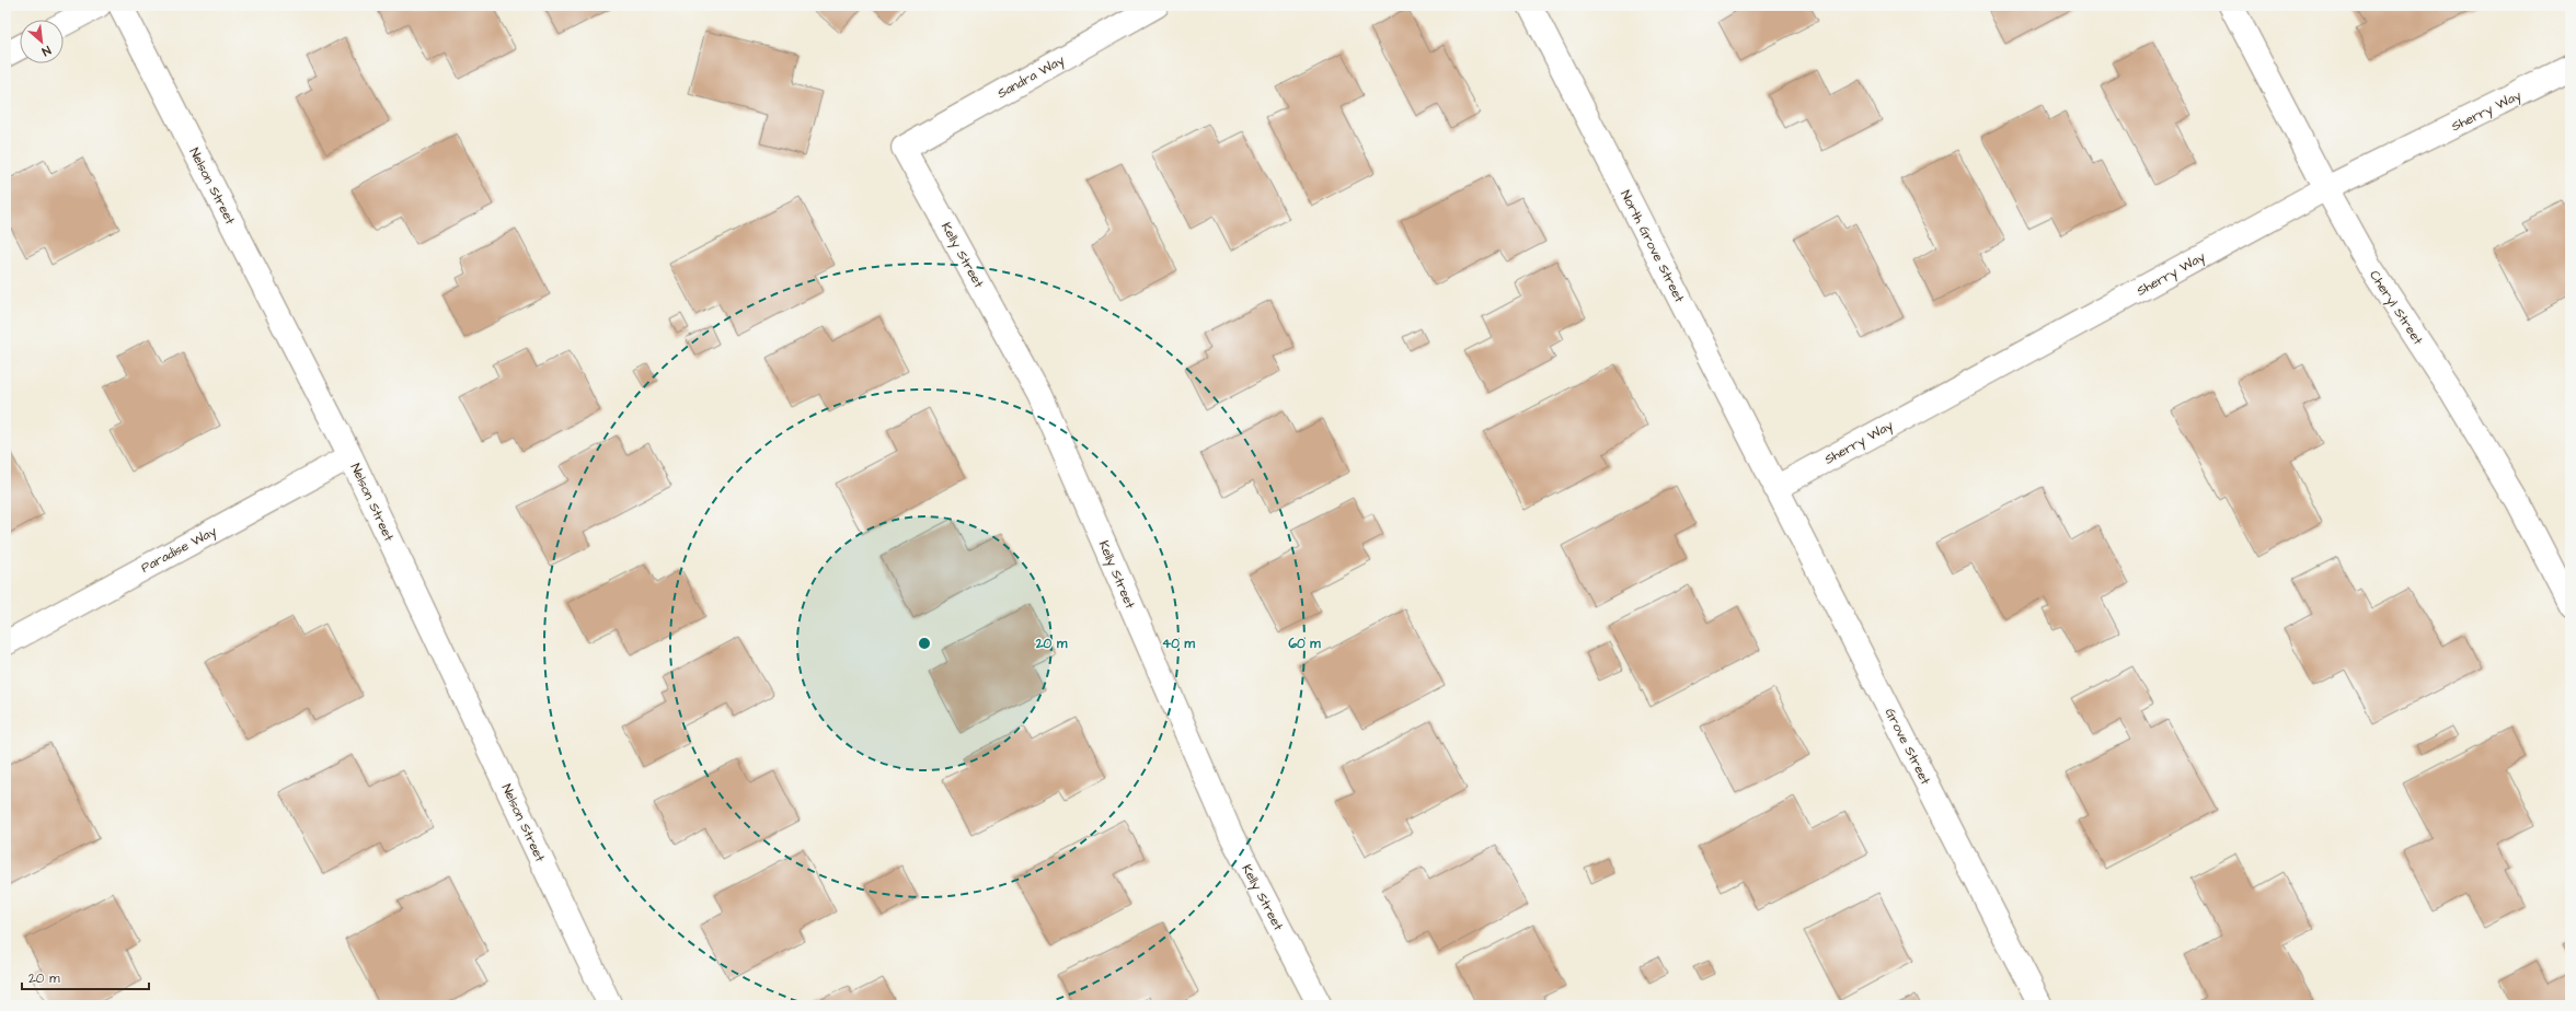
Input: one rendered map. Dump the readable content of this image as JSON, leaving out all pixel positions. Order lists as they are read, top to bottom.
{
  "streets": {
    "street": [
      "Sandra Way",
      "Sherry Way",
      "Nelson Street",
      "North Grove Street",
      "Kelly Street",
      "Cheryl Street",
      "Paradise Way",
      "Grove Street"
    ]
  },
  "crossings": [
    ["Sandra Way", "Kelly Street"],
    ["Sherry Way", "North Grove Street"],
    ["Sherry Way", "Cheryl Street"],
    ["Sherry Way", "Grove Street"],
    ["Nelson Street", "Paradise Way"],
    ["North Grove Street", "Grove Street"]
  ],
  "scale_bar": "20 m",
  "north": "bottom right",
  "rings": ["20 m", "40 m", "60 m"]
}
